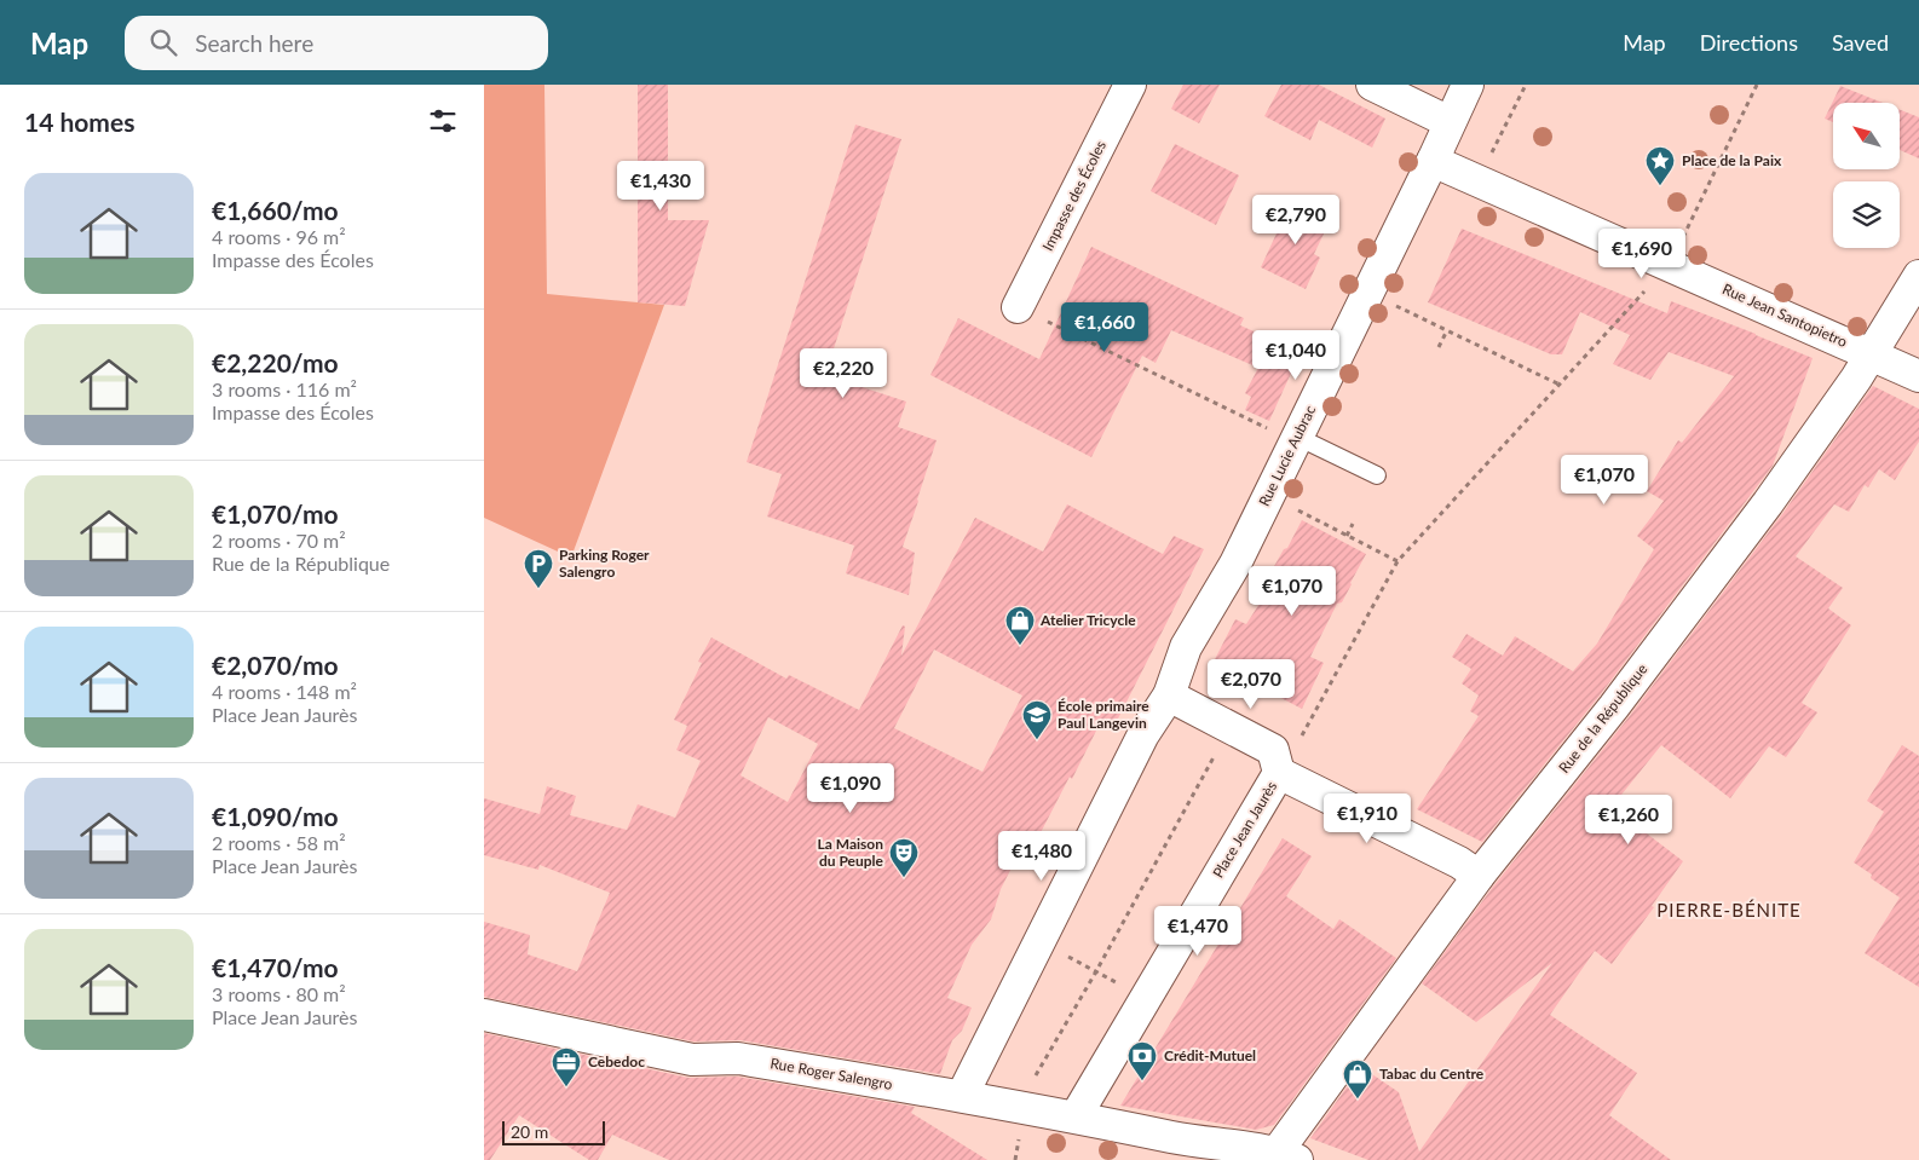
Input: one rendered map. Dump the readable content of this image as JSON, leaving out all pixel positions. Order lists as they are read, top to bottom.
{
  "streets": {
    "street": [
      "Impasse des Écoles",
      "Rue Jean Santopietro",
      "Rue Lucie Aubrac",
      "Rue de la République",
      "Place Jean Jaurès",
      "Rue Roger Salengro"
    ]
  },
  "crossings": [
    ["Rue Jean Santopietro", "Rue Lucie Aubrac"],
    ["Rue Jean Santopietro", "Rue de la République"],
    ["Rue Lucie Aubrac", "Place Jean Jaurès"],
    ["Rue de la République", "Rue Roger Salengro"],
    ["Place Jean Jaurès", "Rue Roger Salengro"]
  ],
  "districts": ["PIERRE-BÉNITE"],
  "places": {
    "place": ["Place de la Paix"],
    "parking": ["Parking Roger Salengro"],
    "shop": ["Atelier Tricycle", "Tabac du Centre"],
    "school or university": ["École primaire Paul Langevin"],
    "theatre": ["La Maison du Peuple"],
    "bank": ["Crédit-Mutuel"],
    "office": ["Cebedoc"]
  },
  "scale_bar": "20 m",
  "north": "top left",
  "page": {
    "header": "Map",
    "search": "Search here",
    "nav": ["Map", "Directions", "Saved"],
    "heading": "14 homes",
    "list": [
      {
        "name": "€1,660/mo",
        "note": "4 rooms · 96 m² · Impasse des Écoles"
      },
      {
        "name": "€2,220/mo",
        "note": "3 rooms · 116 m² · Impasse des Écoles"
      },
      {
        "name": "€1,070/mo",
        "note": "2 rooms · 70 m² · Rue de la République"
      },
      {
        "name": "€2,070/mo",
        "note": "4 rooms · 148 m² · Place Jean Jaurès"
      },
      {
        "name": "€1,090/mo",
        "note": "2 rooms · 58 m² · Place Jean Jaurès"
      },
      {
        "name": "€1,470/mo",
        "note": "3 rooms · 80 m² · Place Jean Jaurès"
      }
    ],
    "price": [
      "€1,430",
      "€2,790",
      "€1,690",
      "€1,660",
      "€1,040",
      "€2,220",
      "€1,070",
      "€1,070",
      "€2,070",
      "€1,090",
      "€1,910",
      "€1,260",
      "€1,480",
      "€1,470"
    ],
    "scale": "20 m"
  }
}
